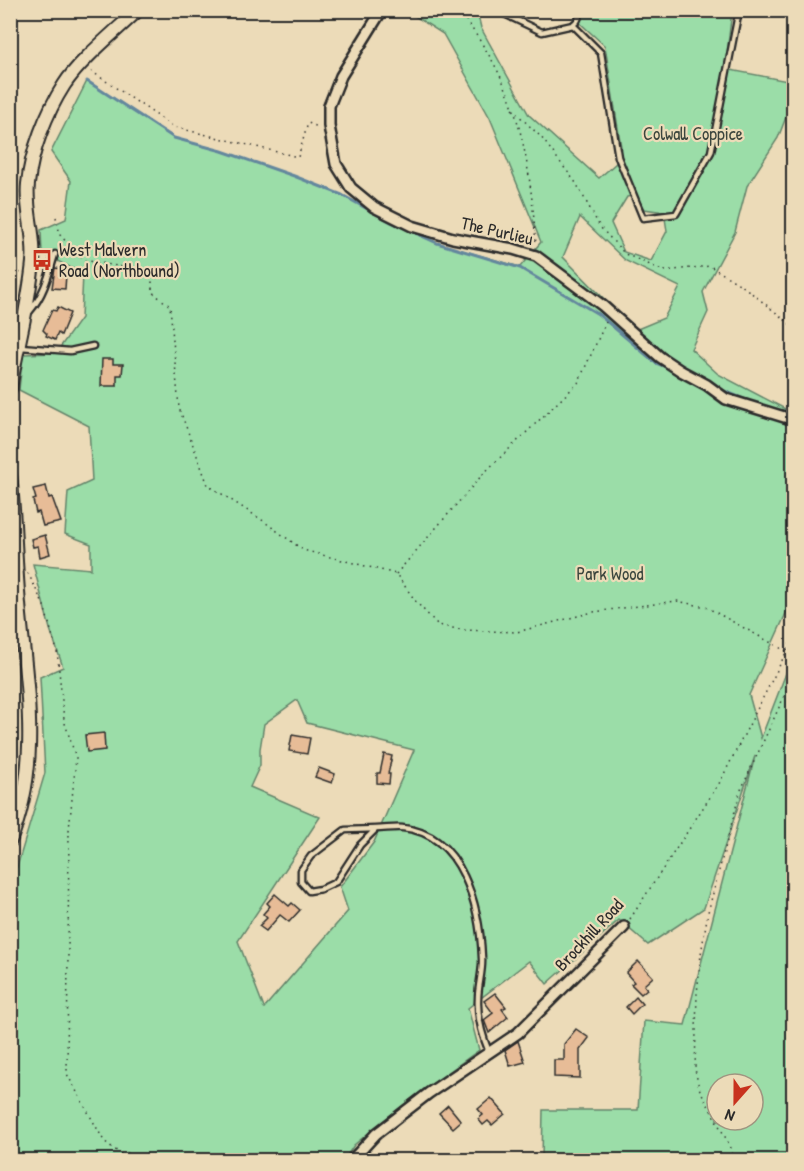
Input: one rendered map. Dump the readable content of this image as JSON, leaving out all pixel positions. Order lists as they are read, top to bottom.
{
  "streets": {
    "street": ["The Purlieu", "Brockhill Road"]
  },
  "parks": ["Colwall Coppice", "Park Wood"],
  "places": {
    "bus stop": ["West Malvern Road (Northbound)"]
  },
  "north": "bottom"
}
